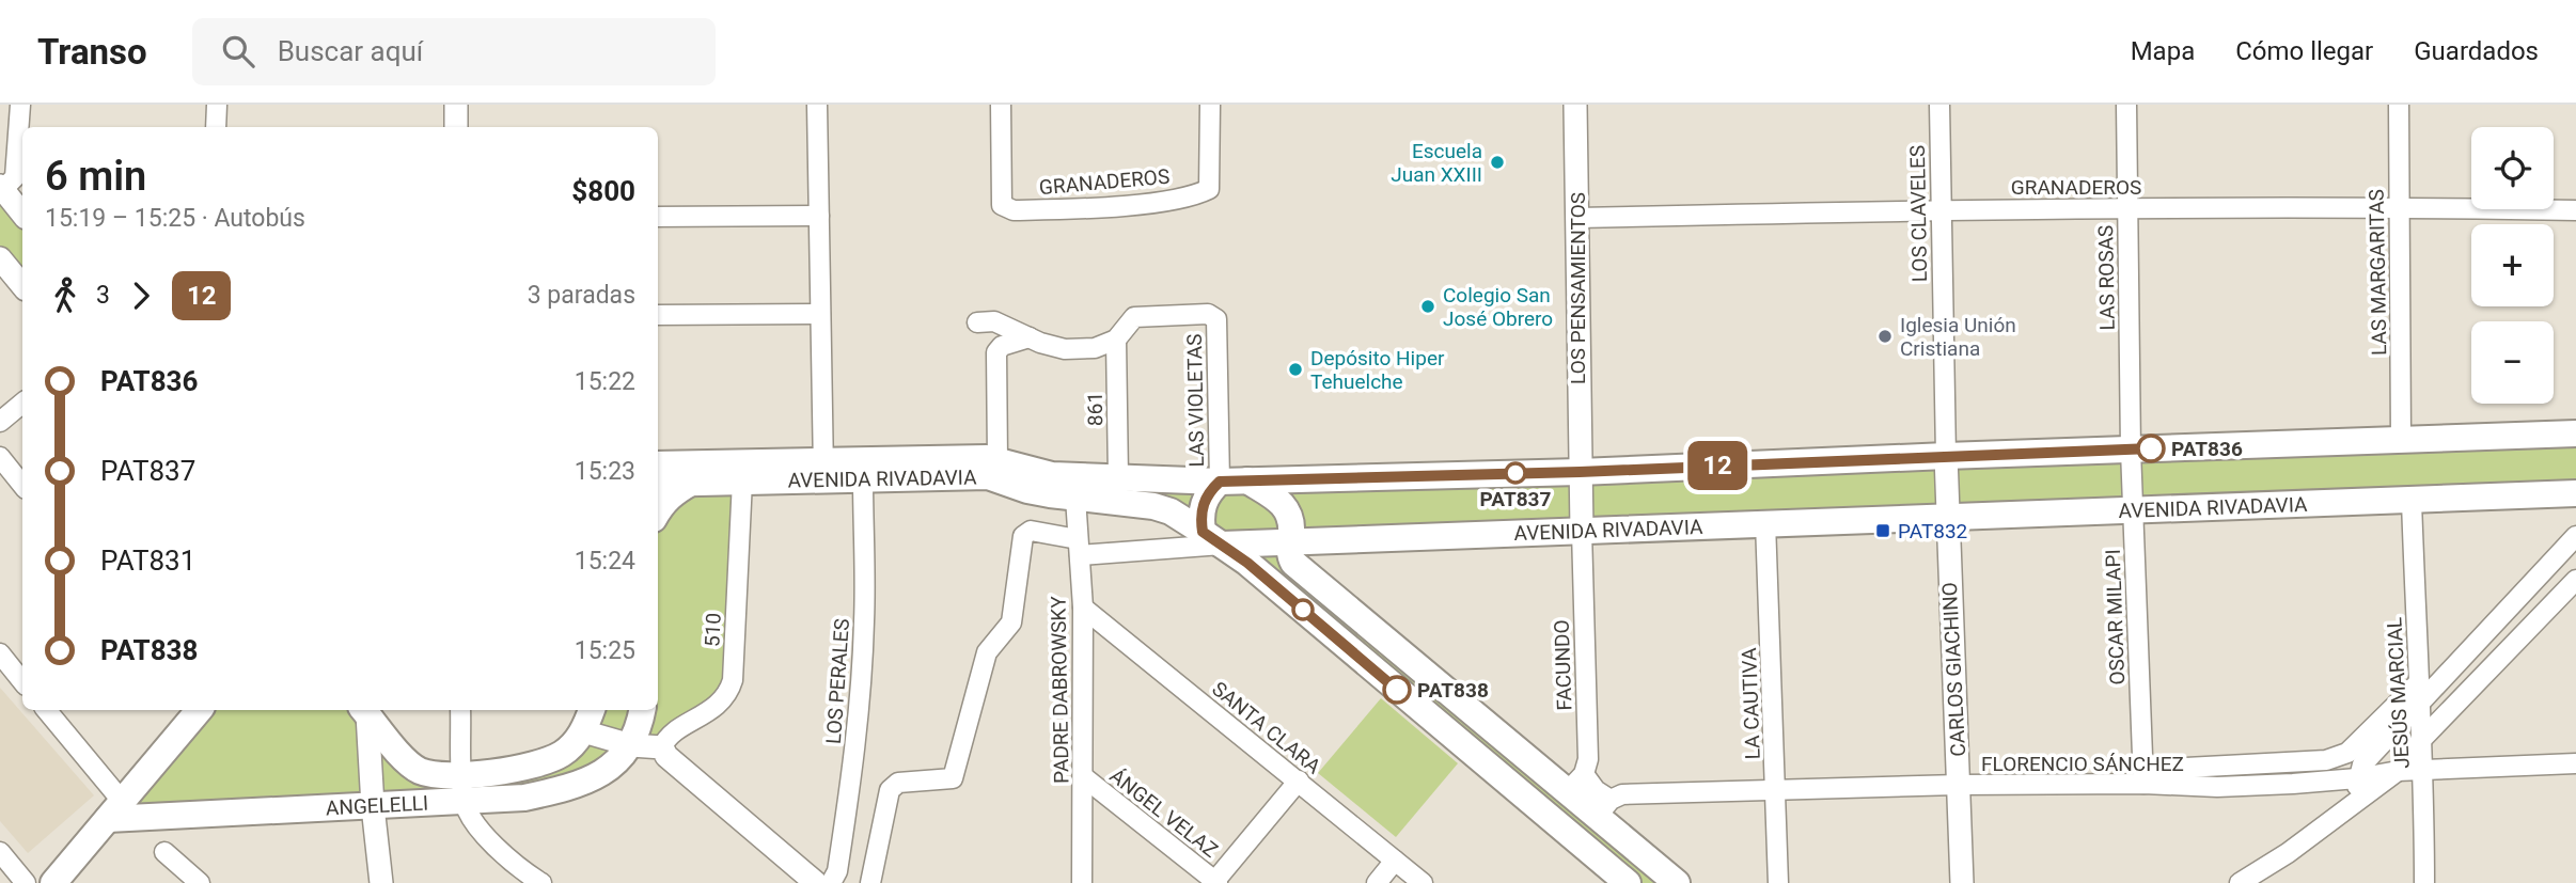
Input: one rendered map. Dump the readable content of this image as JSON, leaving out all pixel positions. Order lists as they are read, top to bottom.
{
  "streets": {
    "main road": ["AVENIDA RIVADAVIA", "ANGELELLI"],
    "street": [
      "GRANADEROS",
      "LOS CLAVELES",
      "LAS MARGARITAS",
      "LAS ROSAS",
      "LOS PENSAMIENTOS",
      "LAS VIOLETAS",
      "861",
      "OSCAR MILAPI",
      "510",
      "FACUNDO",
      "CARLOS GIACHINO",
      "LOS PERALES",
      "PADRE DABROWSKY",
      "JESÚS MARCIAL",
      "LA CAUTIVA",
      "SANTA CLARA",
      "FLORENCIO SÁNCHEZ",
      "ÁNGEL VELAZ"
    ]
  },
  "crossings": [
    ["GRANADEROS", "LOS CLAVELES"],
    ["GRANADEROS", "LAS MARGARITAS"],
    ["GRANADEROS", "LAS ROSAS"],
    ["GRANADEROS", "LOS PENSAMIENTOS"],
    ["LOS CLAVELES", "AVENIDA RIVADAVIA"],
    ["LOS CLAVELES", "CARLOS GIACHINO"],
    ["LAS MARGARITAS", "AVENIDA RIVADAVIA"],
    ["LAS ROSAS", "AVENIDA RIVADAVIA"],
    ["LAS ROSAS", "OSCAR MILAPI"],
    ["LOS PENSAMIENTOS", "AVENIDA RIVADAVIA"],
    ["LOS PENSAMIENTOS", "FACUNDO"],
    ["LAS VIOLETAS", "861"],
    ["LAS VIOLETAS", "AVENIDA RIVADAVIA"],
    ["861", "AVENIDA RIVADAVIA"],
    ["AVENIDA RIVADAVIA", "OSCAR MILAPI"],
    ["AVENIDA RIVADAVIA", "510"],
    ["AVENIDA RIVADAVIA", "FACUNDO"],
    ["AVENIDA RIVADAVIA", "CARLOS GIACHINO"],
    ["AVENIDA RIVADAVIA", "LOS PERALES"],
    ["AVENIDA RIVADAVIA", "PADRE DABROWSKY"],
    ["AVENIDA RIVADAVIA", "JESÚS MARCIAL"],
    ["AVENIDA RIVADAVIA", "LA CAUTIVA"],
    ["OSCAR MILAPI", "FLORENCIO SÁNCHEZ"],
    ["CARLOS GIACHINO", "FLORENCIO SÁNCHEZ"],
    ["PADRE DABROWSKY", "SANTA CLARA"],
    ["PADRE DABROWSKY", "ÁNGEL VELAZ"],
    ["JESÚS MARCIAL", "FLORENCIO SÁNCHEZ"],
    ["LA CAUTIVA", "FLORENCIO SÁNCHEZ"]
  ],
  "places": {
    "other": [
      "Escuela Juan XXIII",
      "Colegio San José Obrero",
      "Iglesia Unión Cristiana",
      "Depósito Hiper Tehuelche",
      "PAT836",
      "PAT837",
      "PAT838"
    ],
    "transit": ["PAT832"]
  },
  "lines": ["bus line 12"],
  "page": {
    "header": "Transo",
    "search": "Buscar aquí",
    "nav": ["Mapa", "Cómo llegar", "Guardados"],
    "on_map": "12",
    "map_buttons": ["+", "−"],
    "heading": ["6 min", "15:19 – 15:25 · Autobús", "$800"],
    "legs": ["3", "12", "3 paradas"],
    "list": [
      {
        "name": "PAT836",
        "value": "15:22"
      },
      {
        "name": "PAT837",
        "value": "15:23"
      },
      {
        "name": "PAT831",
        "value": "15:24"
      },
      {
        "name": "PAT838",
        "value": "15:25"
      }
    ]
  }
}
